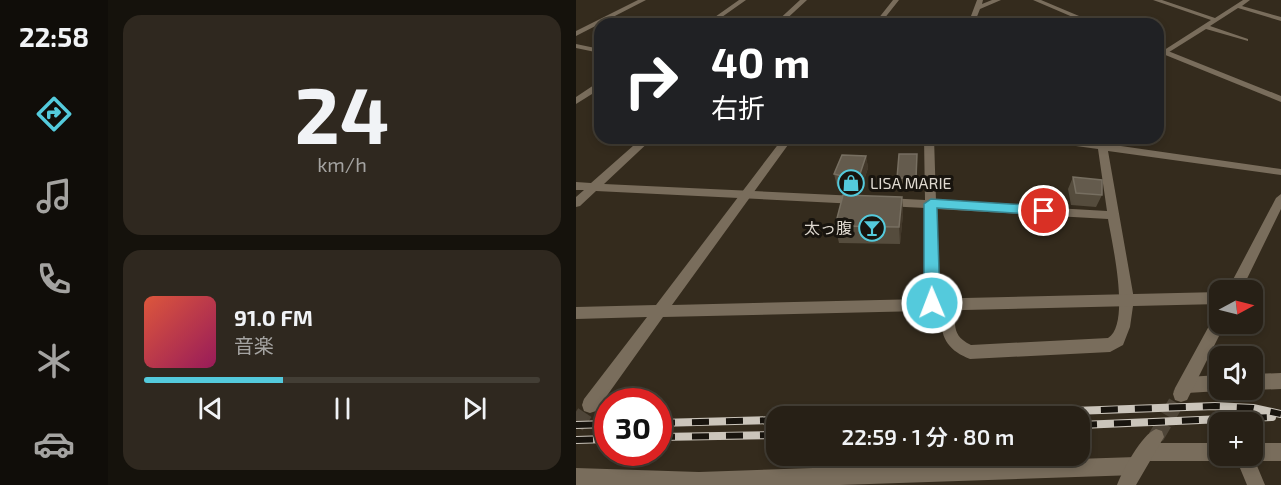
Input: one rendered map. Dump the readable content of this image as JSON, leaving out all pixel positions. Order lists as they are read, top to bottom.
{
  "places": {
    "shop": ["LISA MARIE"],
    "bar": ["太っ腹"]
  },
  "north": "right",
  "page": {
    "tabs": "22:58",
    "tile": ["24", "km/h"],
    "turn": ["40 m", "右折"],
    "map_buttons": "+",
    "song": ["91.0 FM", "音楽"],
    "limit": "30",
    "trip": "22:59 · 1 分 · 80 m"
  }
}
